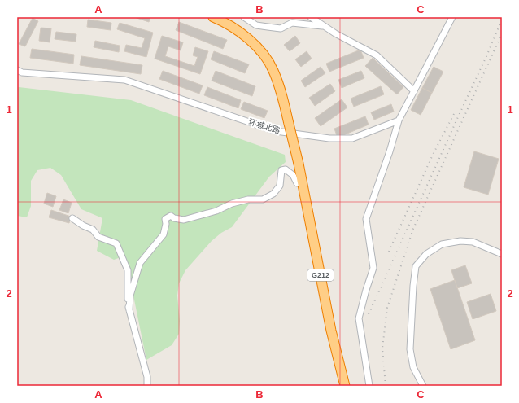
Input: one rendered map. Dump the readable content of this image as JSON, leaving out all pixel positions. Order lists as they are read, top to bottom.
{
  "streets": {
    "highway": ["G212"],
    "street": ["环城北路"]
  },
  "grid": {
    "columns": ["A", "B", "C"],
    "rows": ["1", "2"]
  }
}
